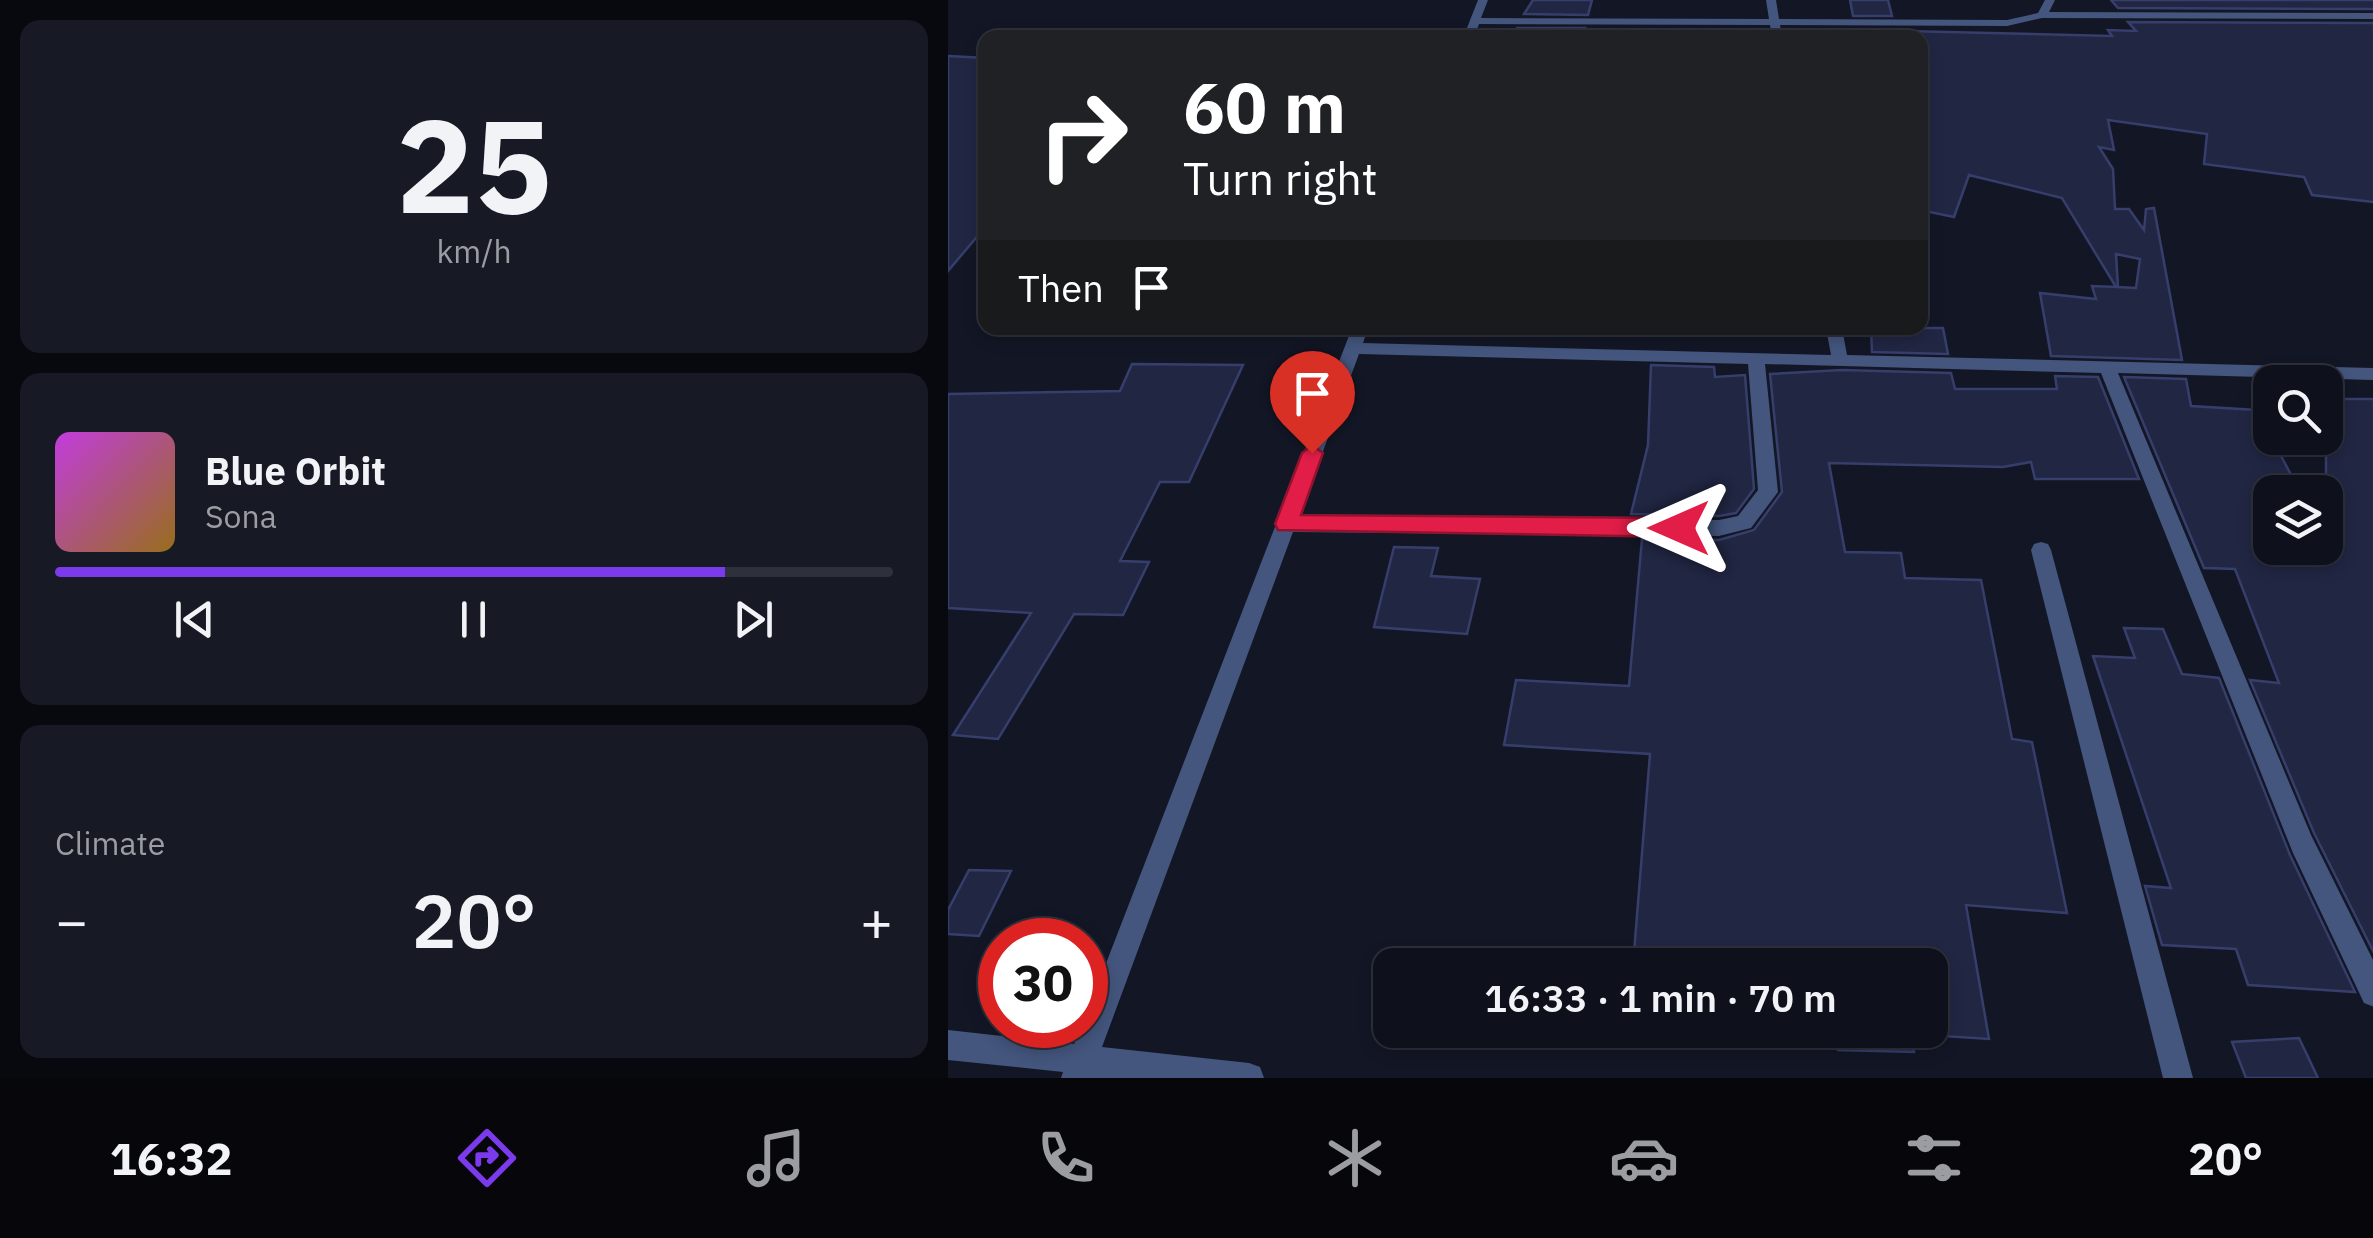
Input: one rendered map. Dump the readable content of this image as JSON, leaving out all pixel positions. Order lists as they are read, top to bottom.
{
  "page": {
    "tile": [
      ["25", "km/h"],
      "Climate"
    ],
    "turn": ["60 m", "Turn right"],
    "then": "Then",
    "song": ["Blue Orbit", "Sona"],
    "heat": ["−", "20°", "+"],
    "limit": "30",
    "trip": "16:33 · 1 min · 70 m",
    "tabs": ["16:32", "20°"]
  }
}
